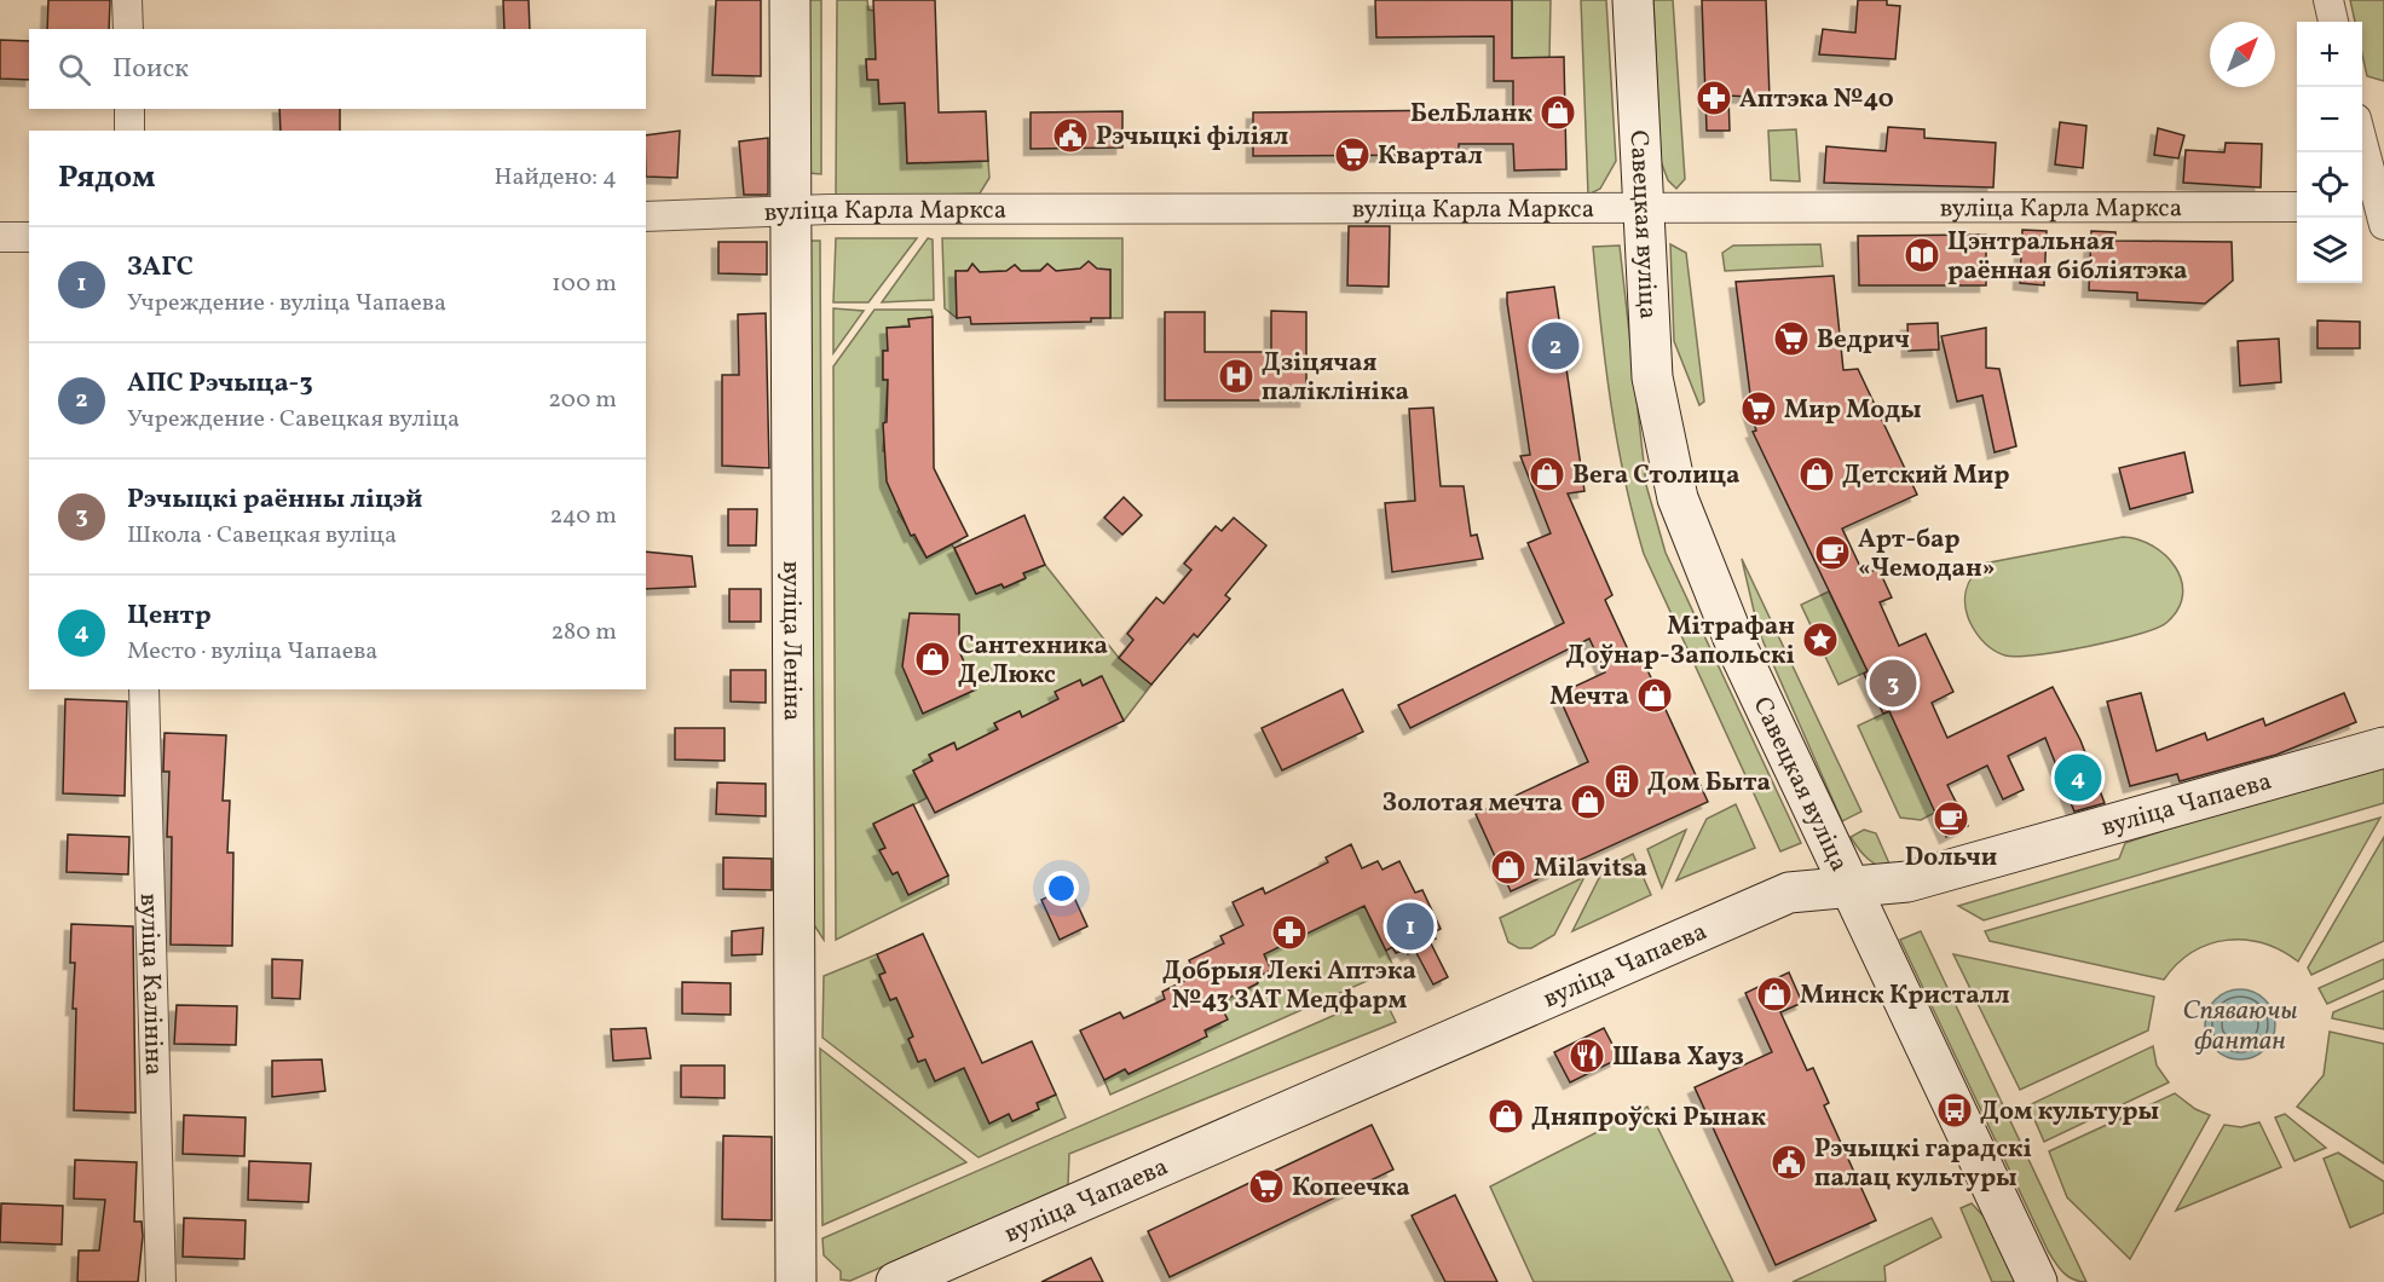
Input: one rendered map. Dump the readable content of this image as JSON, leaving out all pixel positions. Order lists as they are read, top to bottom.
{
  "streets": {
    "street": [
      "вуліца Карла Маркса",
      "Савецкая вуліца",
      "вуліца Леніна",
      "вуліца Чапаева",
      "вуліца Калініна"
    ]
  },
  "crossings": [
    ["вуліца Карла Маркса", "Савецкая вуліца"],
    ["вуліца Карла Маркса", "вуліца Леніна"],
    ["Савецкая вуліца", "вуліца Чапаева"]
  ],
  "water": ["Спяваючы фантан"],
  "places": {
    "pharmacy": ["Аптэка №40", "Добрыя Лекі Аптэка №43 ЗАТ Медфарм"],
    "shop": [
      "БелБланк",
      "Вега Столица",
      "Детский Мир",
      "Сантехника ДеЛюкс",
      "Мечта",
      "Золотая мечта",
      "Milavitsa",
      "Минск Кристалл",
      "Дняпроўскі Рынак"
    ],
    "public building": ["Рэчыцкі філіял", "Рэчыцкі гарадскі палац культуры"],
    "supermarket": [
      "Квартал",
      "Ведрич",
      "Мир Моды",
      "Копеечка"
    ],
    "library": ["Цэнтральная раённая бібліятэка"],
    "hospital": ["Дзіцячая паліклініка"],
    "cafe": ["Арт-бар «Чемодан»", "Doльчи"],
    "place": ["Мітрафан Доўнар-Запольскі"],
    "building": ["Дом Быта"],
    "restaurant": ["Шава Хауз"],
    "bus stop": ["Дом культуры"]
  },
  "north": "top right",
  "page": {
    "map_buttons": ["+", "−"],
    "search": "Поиск",
    "heading": ["Рядом", "Найдено: 4"],
    "list": [
      {
        "mark": "1",
        "name": "ЗАГС",
        "note": "Учреждение · вуліца Чапаева",
        "value": "100 m"
      },
      {
        "mark": "2",
        "name": "АПС Рэчыца-3",
        "note": "Учреждение · Савецкая вуліца",
        "value": "200 m"
      },
      {
        "mark": "3",
        "name": "Рэчыцкі раённы ліцэй",
        "note": "Школа · Савецкая вуліца",
        "value": "240 m"
      },
      {
        "mark": "4",
        "name": "Центр",
        "note": "Место · вуліца Чапаева",
        "value": "280 m"
      }
    ],
    "pins": [
      "2",
      "3",
      "4",
      "1"
    ]
  }
}
